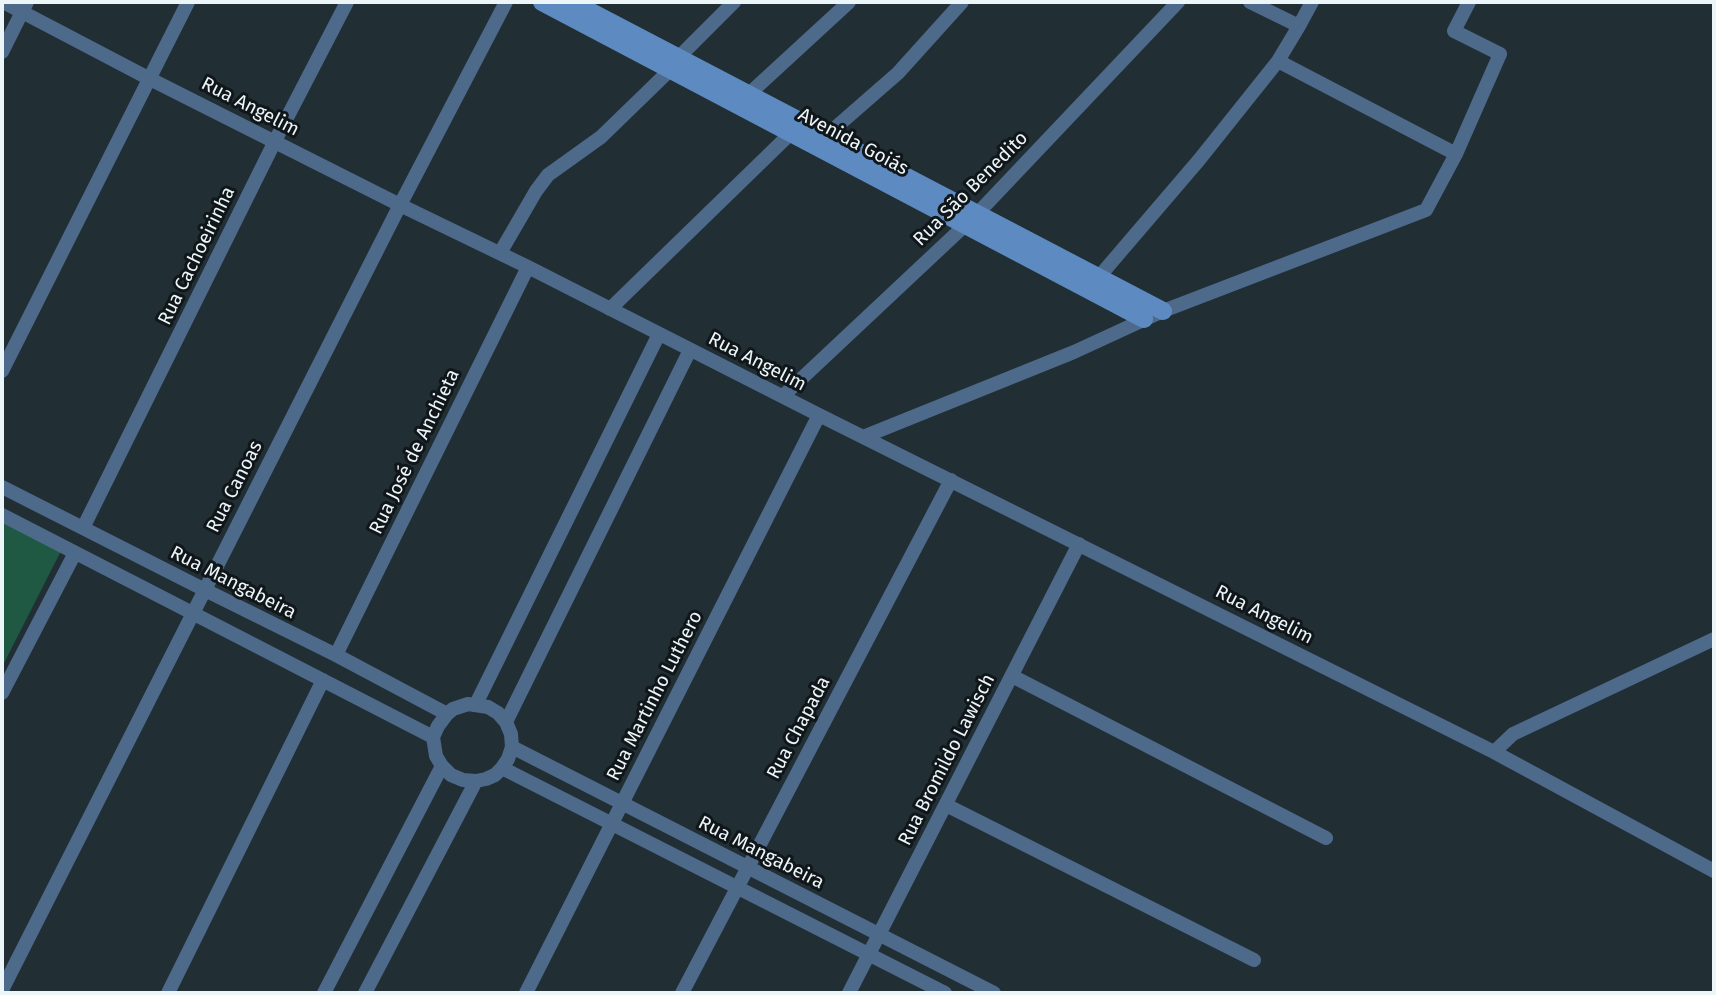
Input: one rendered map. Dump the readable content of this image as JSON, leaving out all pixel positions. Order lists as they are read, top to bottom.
{
  "streets": {
    "street": [
      "Rua Angelim",
      "Avenida Goiás",
      "Rua São Benedito",
      "Rua Cachoeirinha",
      "Rua José de Anchieta",
      "Rua Canoas",
      "Rua Mangabeira",
      "Rua Martinho Luthero",
      "Rua Chapada",
      "Rua Bromildo Lawisch"
    ]
  },
  "crossings": [
    ["Rua Angelim", "Rua São Benedito"],
    ["Rua Angelim", "Rua Cachoeirinha"],
    ["Rua Angelim", "Rua José de Anchieta"],
    ["Rua Angelim", "Rua Canoas"],
    ["Rua Angelim", "Rua Martinho Luthero"],
    ["Rua Angelim", "Rua Chapada"],
    ["Rua Angelim", "Rua Bromildo Lawisch"],
    ["Avenida Goiás", "Rua São Benedito"],
    ["Rua Cachoeirinha", "Rua Mangabeira"],
    ["Rua José de Anchieta", "Rua Mangabeira"],
    ["Rua Canoas", "Rua Mangabeira"],
    ["Rua Mangabeira", "Rua Martinho Luthero"],
    ["Rua Mangabeira", "Rua Chapada"],
    ["Rua Mangabeira", "Rua Bromildo Lawisch"]
  ]
}
